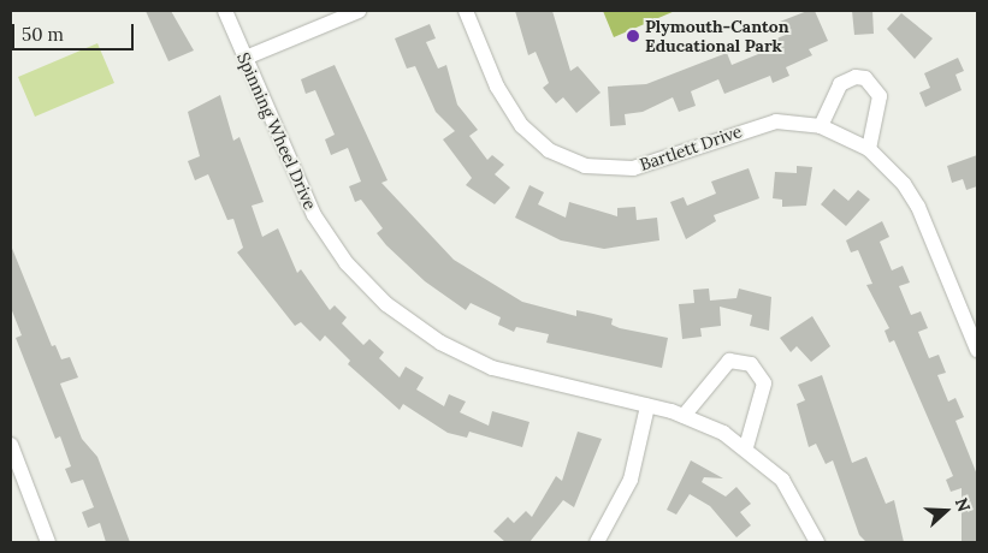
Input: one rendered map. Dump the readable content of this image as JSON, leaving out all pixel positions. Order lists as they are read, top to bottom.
{
  "streets": {
    "street": ["Spinning Wheel Drive", "Bartlett Drive"]
  },
  "places": ["Plymouth-Canton Educational Park"],
  "scale_bar": "50 m",
  "north": "right"
}
